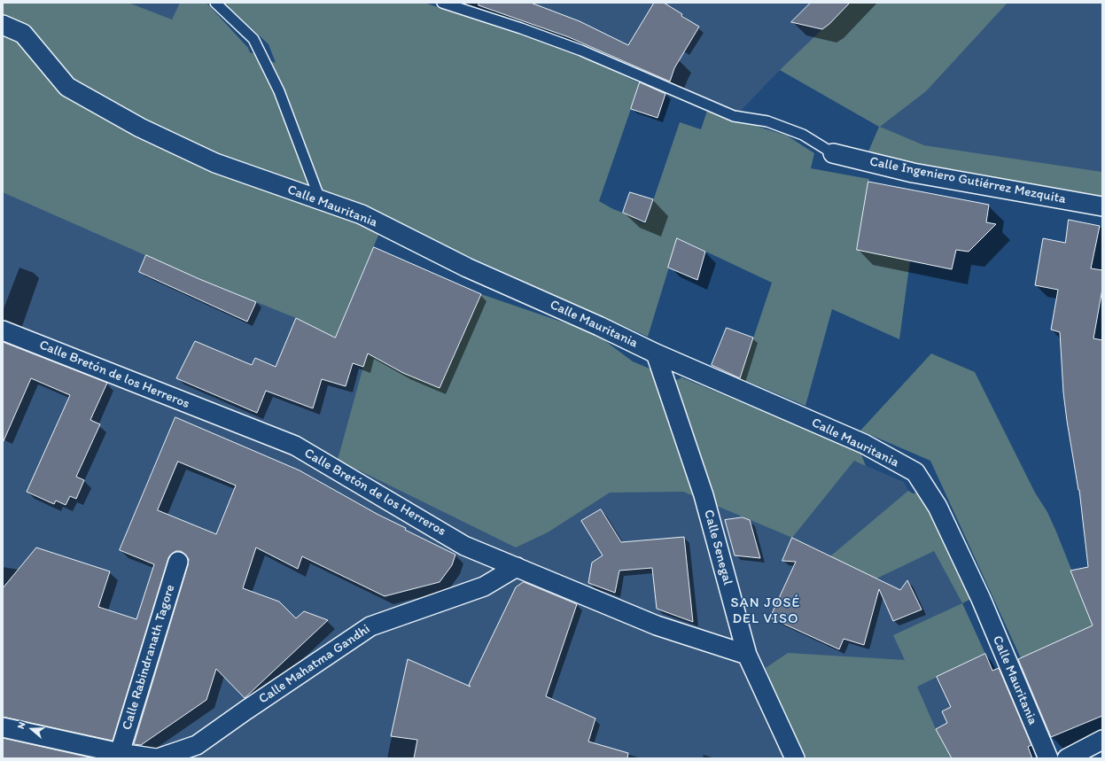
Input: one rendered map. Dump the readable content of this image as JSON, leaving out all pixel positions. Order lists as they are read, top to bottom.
{
  "streets": {
    "street": [
      "Calle Ingeniero Gutiérrez Mezquita",
      "Calle Mauritania",
      "Calle Bretón de los Herreros",
      "Calle Senegal",
      "Calle Rabindranath Tagore",
      "Calle Mahatma Gandhi"
    ]
  },
  "crossings": [
    ["Calle Mauritania", "Calle Senegal"],
    ["Calle Bretón de los Herreros", "Calle Senegal"],
    ["Calle Bretón de los Herreros", "Calle Mahatma Gandhi"]
  ],
  "districts": ["SAN JOSÉ DEL VISO"],
  "north": "left"
}
